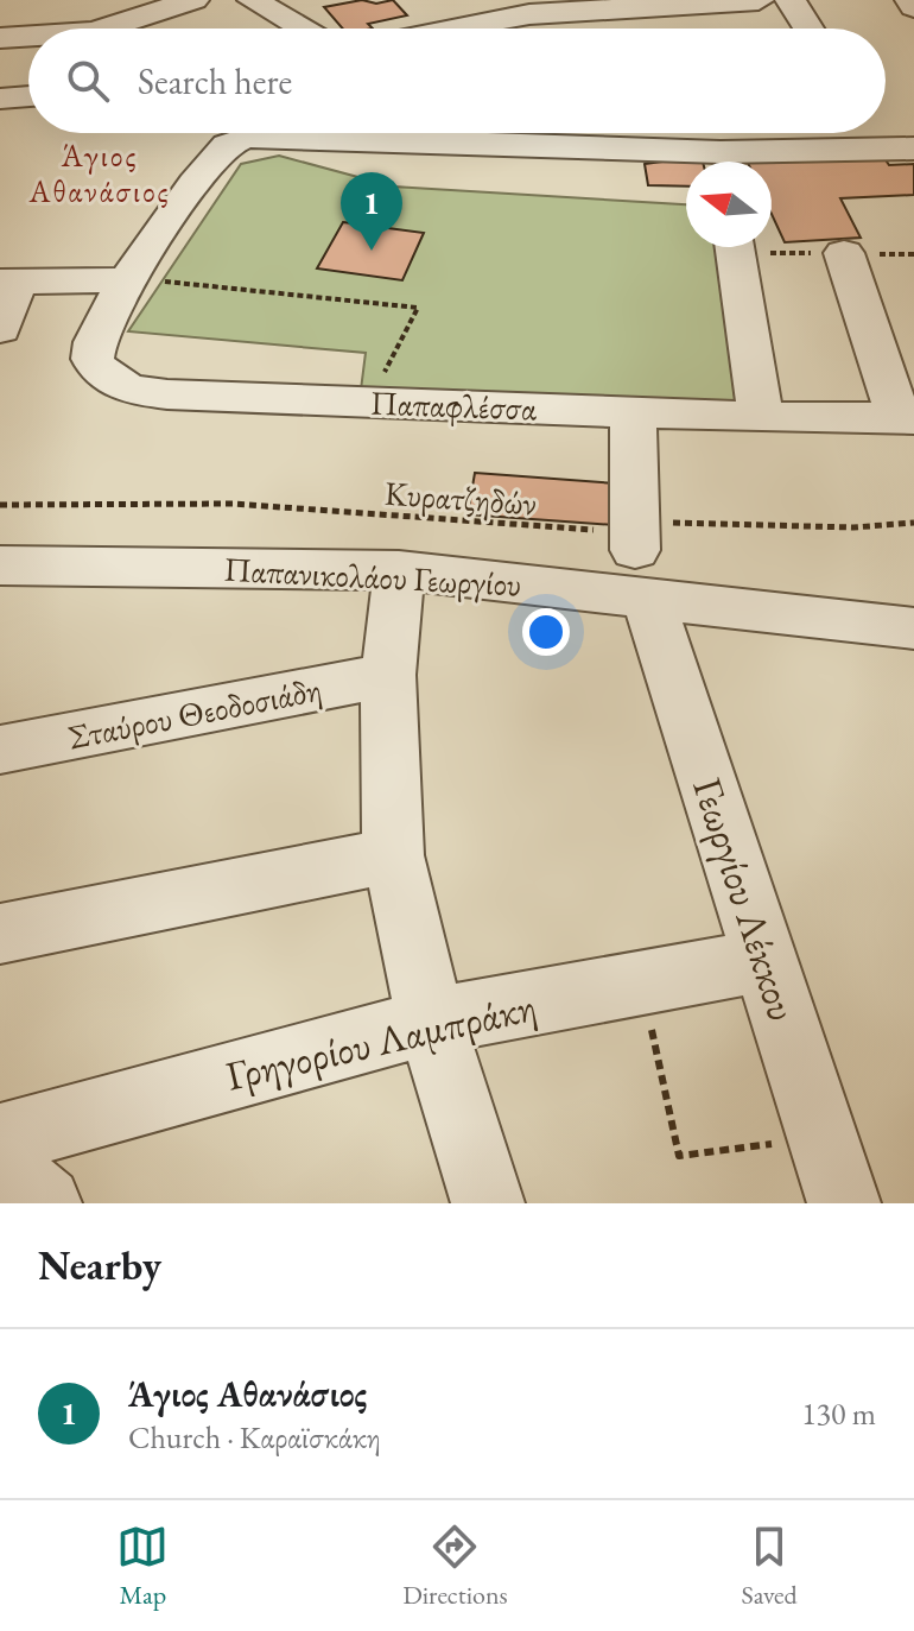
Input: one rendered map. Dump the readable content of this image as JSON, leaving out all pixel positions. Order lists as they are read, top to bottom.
{
  "streets": {
    "street": [
      "Παπαφλέσσα",
      "Παπανικολάου Γεωργίου",
      "Σταύρου Θεοδοσιάδη",
      "Γεωργίου Λέκκου",
      "Γρηγορίου Λαμπράκη"
    ],
    "path": ["Κυρατζηδών"]
  },
  "crossings": [
    ["Παπαφλέσσα", "Γεωργίου Λέκκου"],
    ["Κυρατζηδών", "Παπανικολάου Γεωργίου"],
    ["Κυρατζηδών", "Γεωργίου Λέκκου"],
    ["Παπανικολάου Γεωργίου", "Γεωργίου Λέκκου"],
    ["Γεωργίου Λέκκου", "Γρηγορίου Λαμπράκη"]
  ],
  "districts": ["Άγιος Αθανάσιος"],
  "north": "left",
  "page": {
    "search": "Search here",
    "pins": "1",
    "heading": "Nearby",
    "list": [
      {
        "mark": "1",
        "name": "Άγιος Αθανάσιος",
        "note": "Church · Καραϊσκάκη",
        "value": "130 m"
      }
    ],
    "nav": ["Map", "Directions", "Saved"]
  }
}
